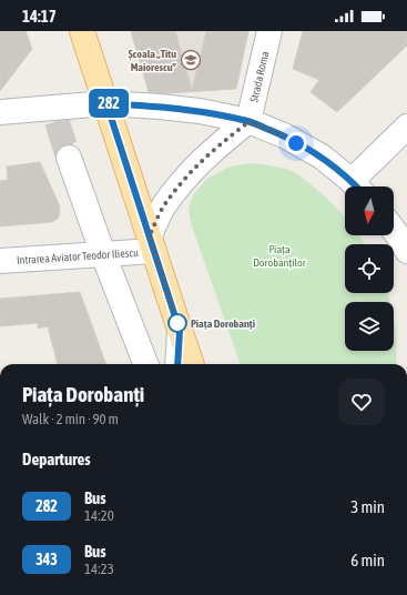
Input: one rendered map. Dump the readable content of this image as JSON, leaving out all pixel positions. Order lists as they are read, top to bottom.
{
  "streets": {
    "street": ["Strada Roma", "Intrarea Aviator Teodor Iliescu"]
  },
  "parks": ["Piața Dorobanților"],
  "places": {
    "school or university": ["Școala „Titu Maiorescu”"],
    "other": ["Piața Dorobanți"]
  },
  "lines": ["bus line 282"],
  "north": "bottom",
  "page": {
    "status": "14:17",
    "on_map": "282",
    "heading": [
      ["Piața Dorobanți", "Walk · 2 min · 90 m"],
      "Departures"
    ],
    "list": [
      {
        "mark": "282",
        "name": "Bus",
        "note": "14:20",
        "value": "3 min"
      },
      {
        "mark": "343",
        "name": "Bus",
        "note": "14:23",
        "value": "6 min"
      }
    ]
  }
}
